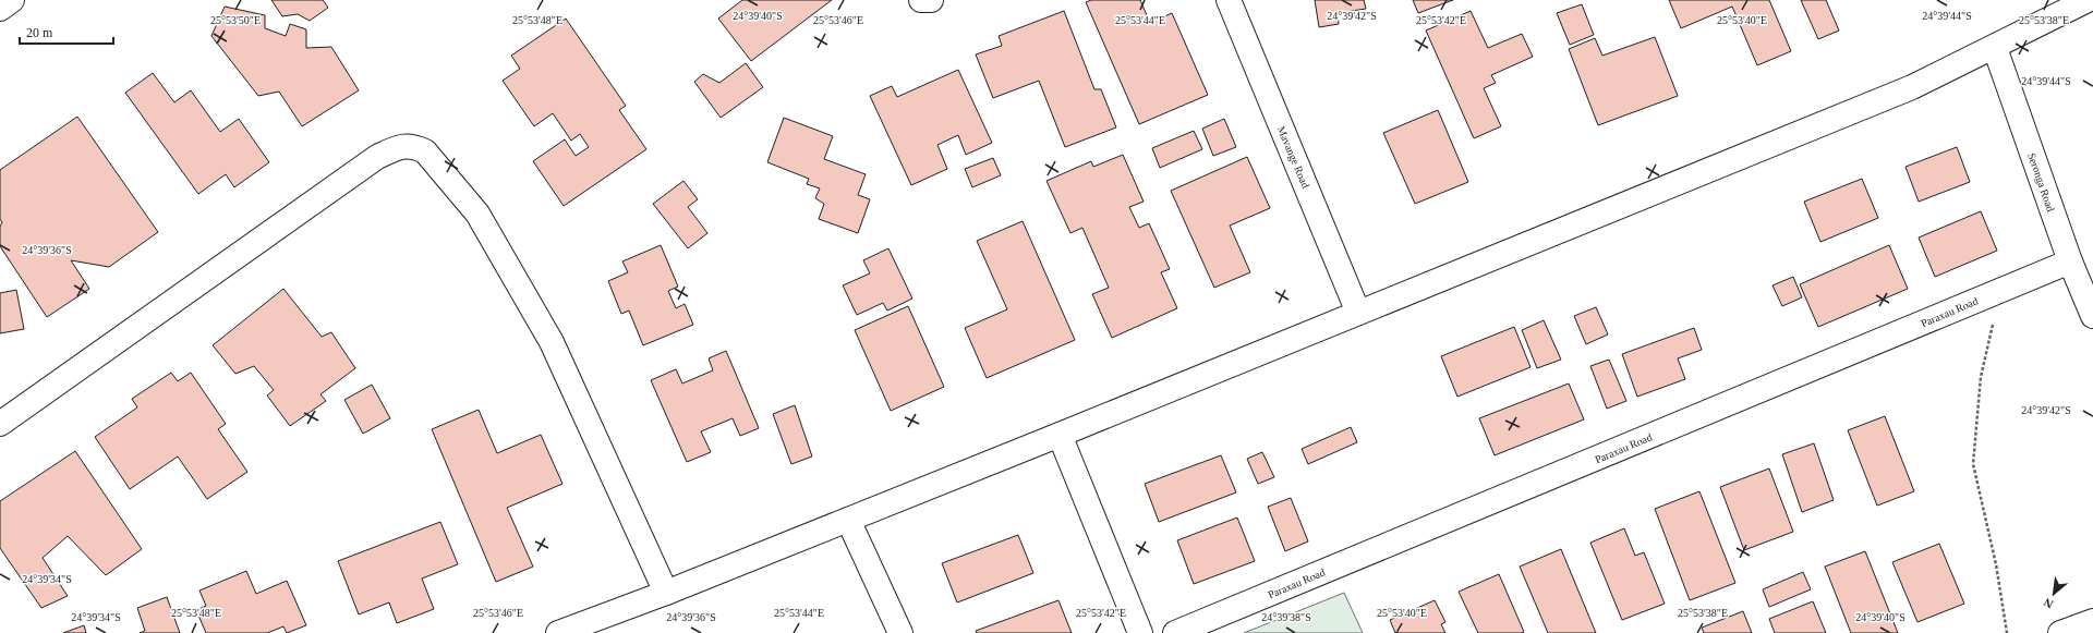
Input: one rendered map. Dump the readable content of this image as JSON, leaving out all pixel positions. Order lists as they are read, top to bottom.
{
  "streets": {
    "street": ["Mavange Road", "Seronga Road", "Paraxau Road"]
  },
  "crossings": [
    ["Seronga Road", "Paraxau Road"]
  ],
  "scale_bar": "20 m",
  "north": "bottom left",
  "coordinates": [
    "24°39'44\"S",
    "24°39'40\"S",
    "24°39'42\"S",
    "25°53'50\"E",
    "25°53'48\"E",
    "25°53'46\"E",
    "25°53'44\"E",
    "25°53'42\"E",
    "25°53'40\"E",
    "25°53'38\"E",
    "24°39'36\"S",
    "24°39'34\"S",
    "24°39'38\"S"
  ]
}
